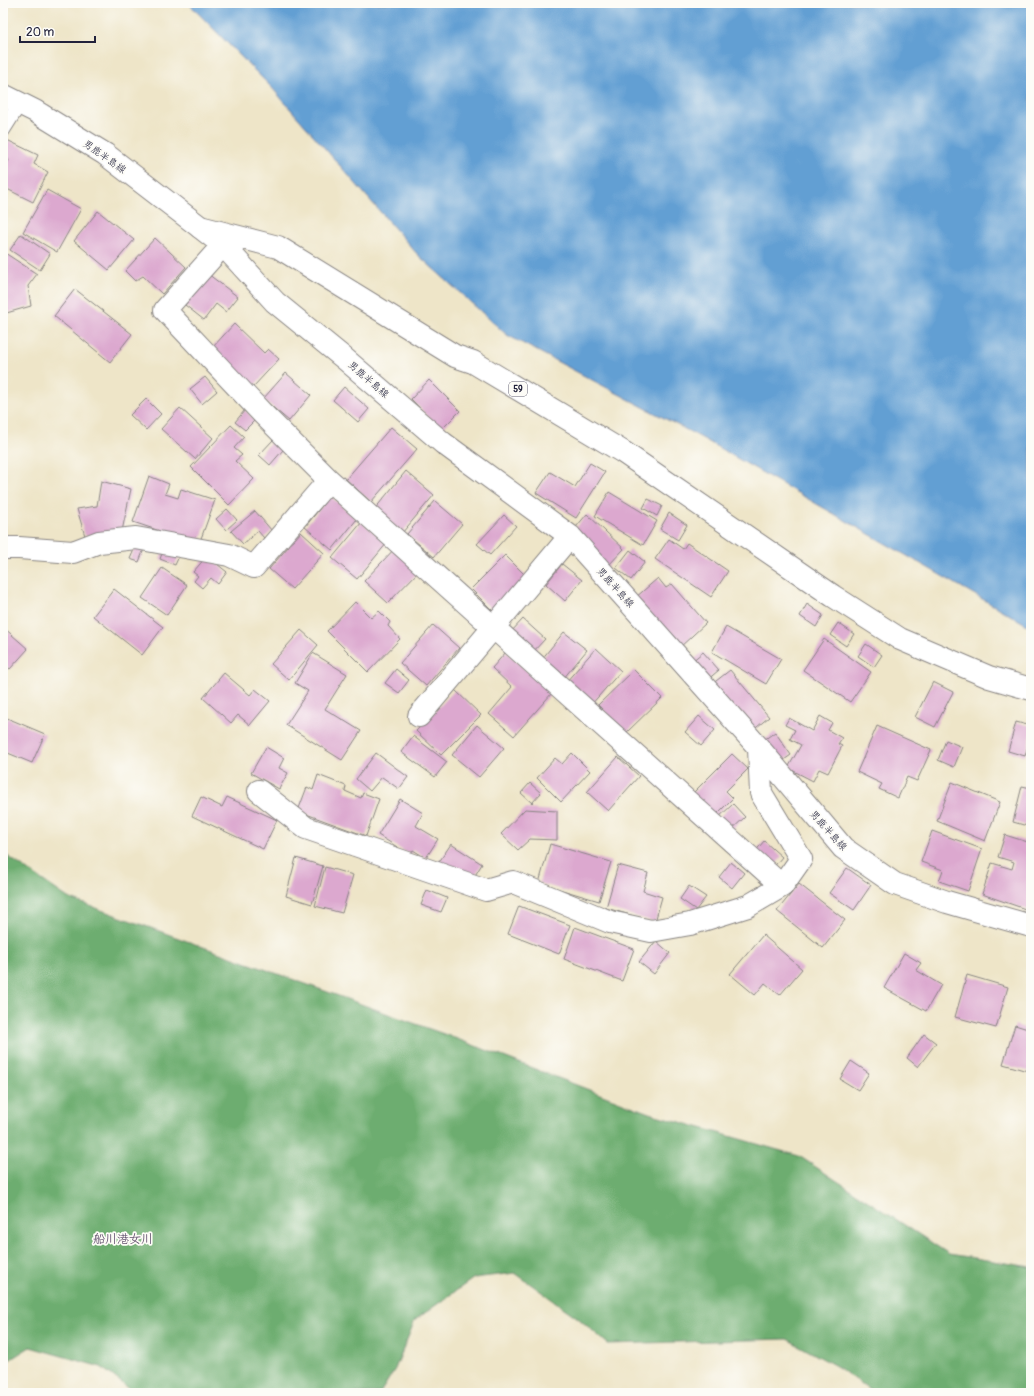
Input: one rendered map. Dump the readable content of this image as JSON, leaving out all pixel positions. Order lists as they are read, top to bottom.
{
  "streets": {
    "street": ["男鹿半島線", "59"]
  },
  "districts": ["船川港女川"],
  "scale_bar": "20 m"
}
